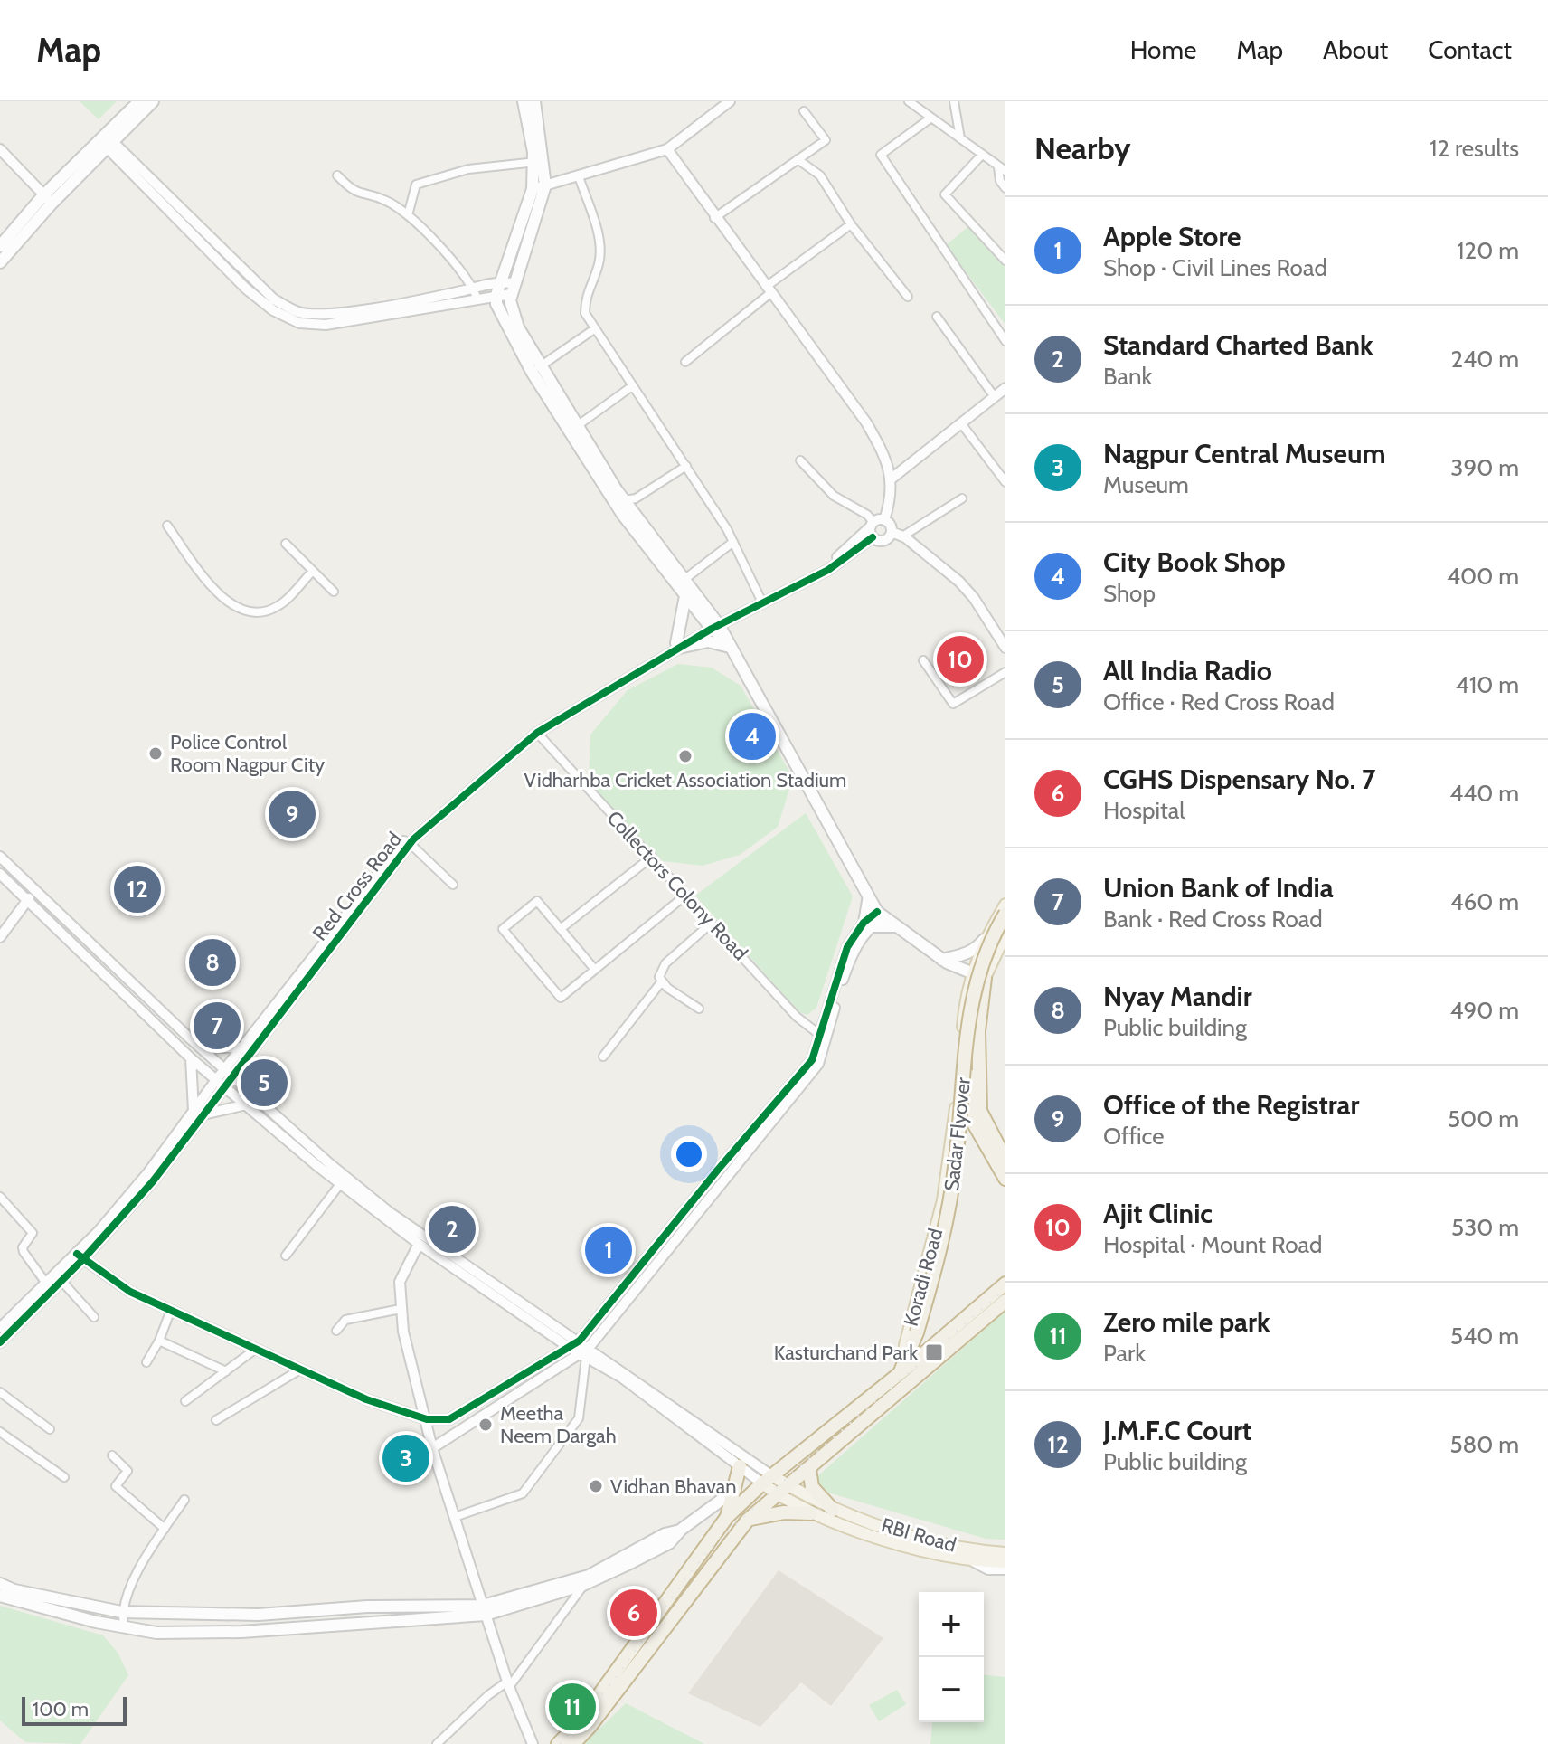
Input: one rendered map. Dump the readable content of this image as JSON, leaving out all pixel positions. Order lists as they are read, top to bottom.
{
  "streets": {
    "highway": ["Sadar Flyover"],
    "main road": ["Koradi Road", "RBI Road"],
    "street": ["Collectors Colony Road", "Red Cross Road"]
  },
  "crossings": [
    ["Collectors Colony Road", "Red Cross Road"],
    ["Sadar Flyover", "Koradi Road"]
  ],
  "places": {
    "other": [
      "Police Control Room Nagpur City",
      "Vidharhba Cricket Association Stadium",
      "Meetha Neem Dargah",
      "Vidhan Bhavan"
    ],
    "transit": ["Kasturchand Park"]
  },
  "scale_bar": "100 m",
  "page": {
    "header": "Map",
    "nav": [
      "Home",
      "Map",
      "About",
      "Contact"
    ],
    "heading": ["Nearby", "12 results"],
    "list": [
      {
        "mark": "1",
        "name": "Apple Store",
        "note": "Shop · Civil Lines Road",
        "value": "120 m"
      },
      {
        "mark": "2",
        "name": "Standard Charted Bank",
        "note": "Bank",
        "value": "240 m"
      },
      {
        "mark": "3",
        "name": "Nagpur Central Museum",
        "note": "Museum",
        "value": "390 m"
      },
      {
        "mark": "4",
        "name": "City Book Shop",
        "note": "Shop",
        "value": "400 m"
      },
      {
        "mark": "5",
        "name": "All India Radio",
        "note": "Office · Red Cross Road",
        "value": "410 m"
      },
      {
        "mark": "6",
        "name": "CGHS Dispensary No. 7",
        "note": "Hospital",
        "value": "440 m"
      },
      {
        "mark": "7",
        "name": "Union Bank of India",
        "note": "Bank · Red Cross Road",
        "value": "460 m"
      },
      {
        "mark": "8",
        "name": "Nyay Mandir",
        "note": "Public building",
        "value": "490 m"
      },
      {
        "mark": "9",
        "name": "Office of the Registrar",
        "note": "Office",
        "value": "500 m"
      },
      {
        "mark": "10",
        "name": "Ajit Clinic",
        "note": "Hospital · Mount Road",
        "value": "530 m"
      },
      {
        "mark": "11",
        "name": "Zero mile park",
        "note": "Park",
        "value": "540 m"
      },
      {
        "mark": "12",
        "name": "J.M.F.C Court",
        "note": "Public building",
        "value": "580 m"
      }
    ],
    "pins": [
      "10",
      "4",
      "9",
      "12",
      "8",
      "7",
      "5",
      "2",
      "1",
      "3",
      "6",
      "11"
    ],
    "map_buttons": ["+", "−"],
    "scale": "100 m"
  }
}
